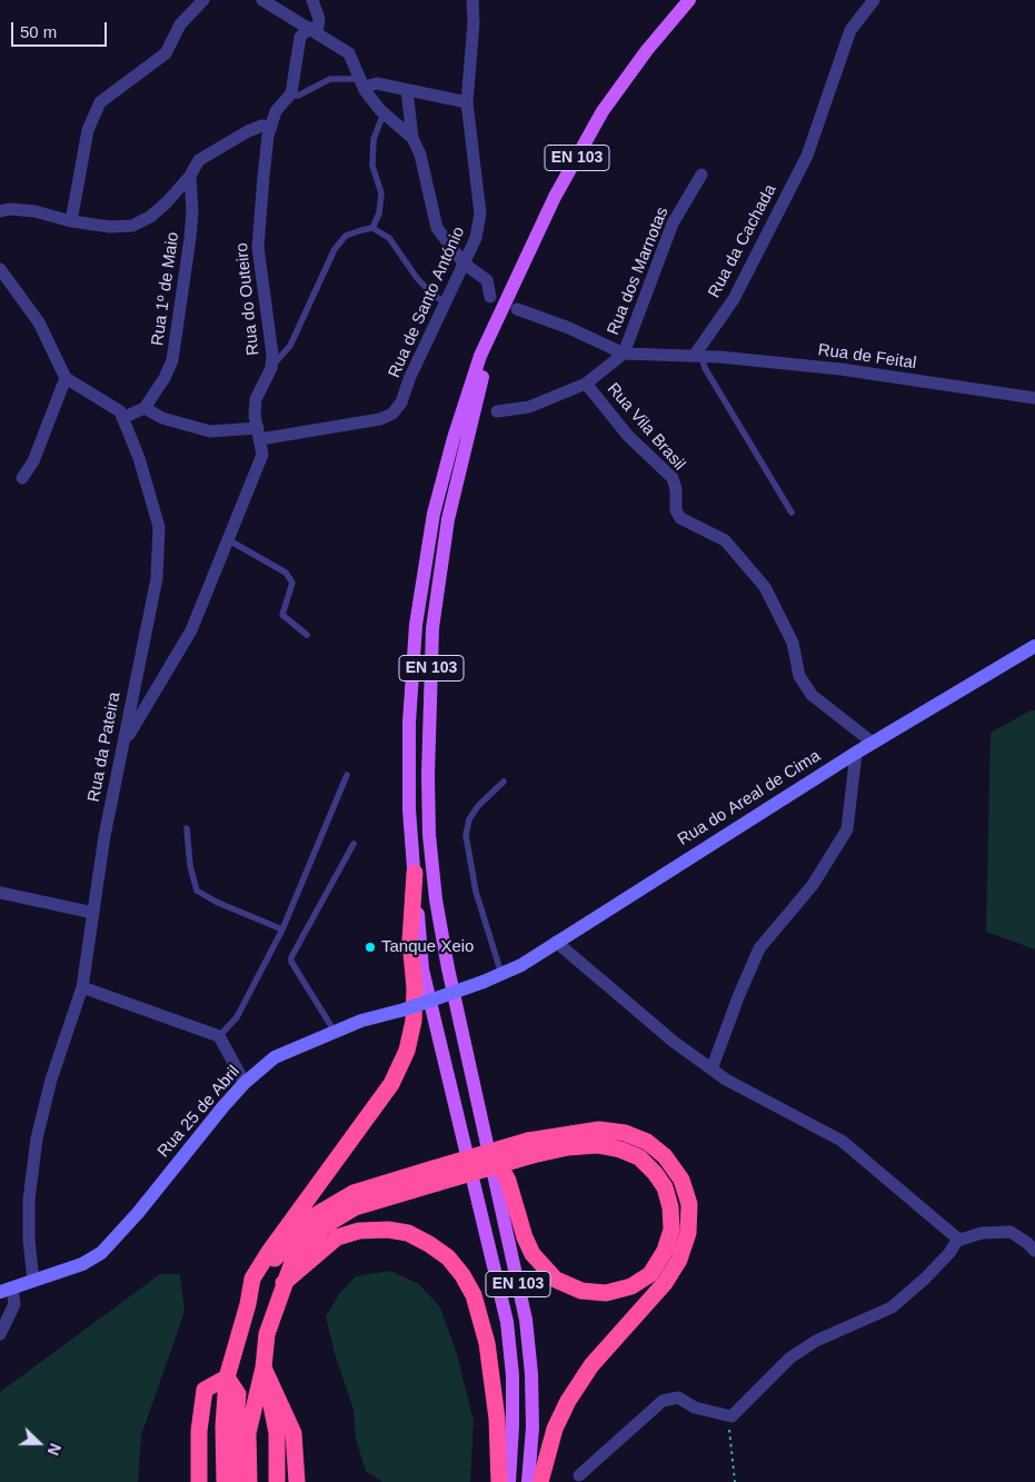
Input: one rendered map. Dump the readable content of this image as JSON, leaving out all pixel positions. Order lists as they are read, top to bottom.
{
  "streets": {
    "main road": ["EN 103", "Rua do Areal de Cima", "Rua 25 de Abril"],
    "street": [
      "Rua da Cachada",
      "Rua dos Marnotas",
      "Rua 1º de Maio",
      "Rua do Outeiro",
      "Rua de Santo António",
      "Rua de Feital",
      "Rua Vila Brasil",
      "Rua da Pateira"
    ]
  },
  "crossings": [
    ["Rua da Cachada", "Rua de Feital"],
    ["Rua 1º de Maio", "Rua de Santo António"],
    ["Rua do Outeiro", "Rua de Santo António"],
    ["Rua do Outeiro", "Rua da Pateira"],
    ["Rua Vila Brasil", "Rua do Areal de Cima"],
    ["Rua da Pateira", "Rua 25 de Abril"],
    ["Rua do Areal de Cima", "Rua 25 de Abril"]
  ],
  "places": ["Tanque Xeio"],
  "scale_bar": "50 m",
  "north": "right"
}
